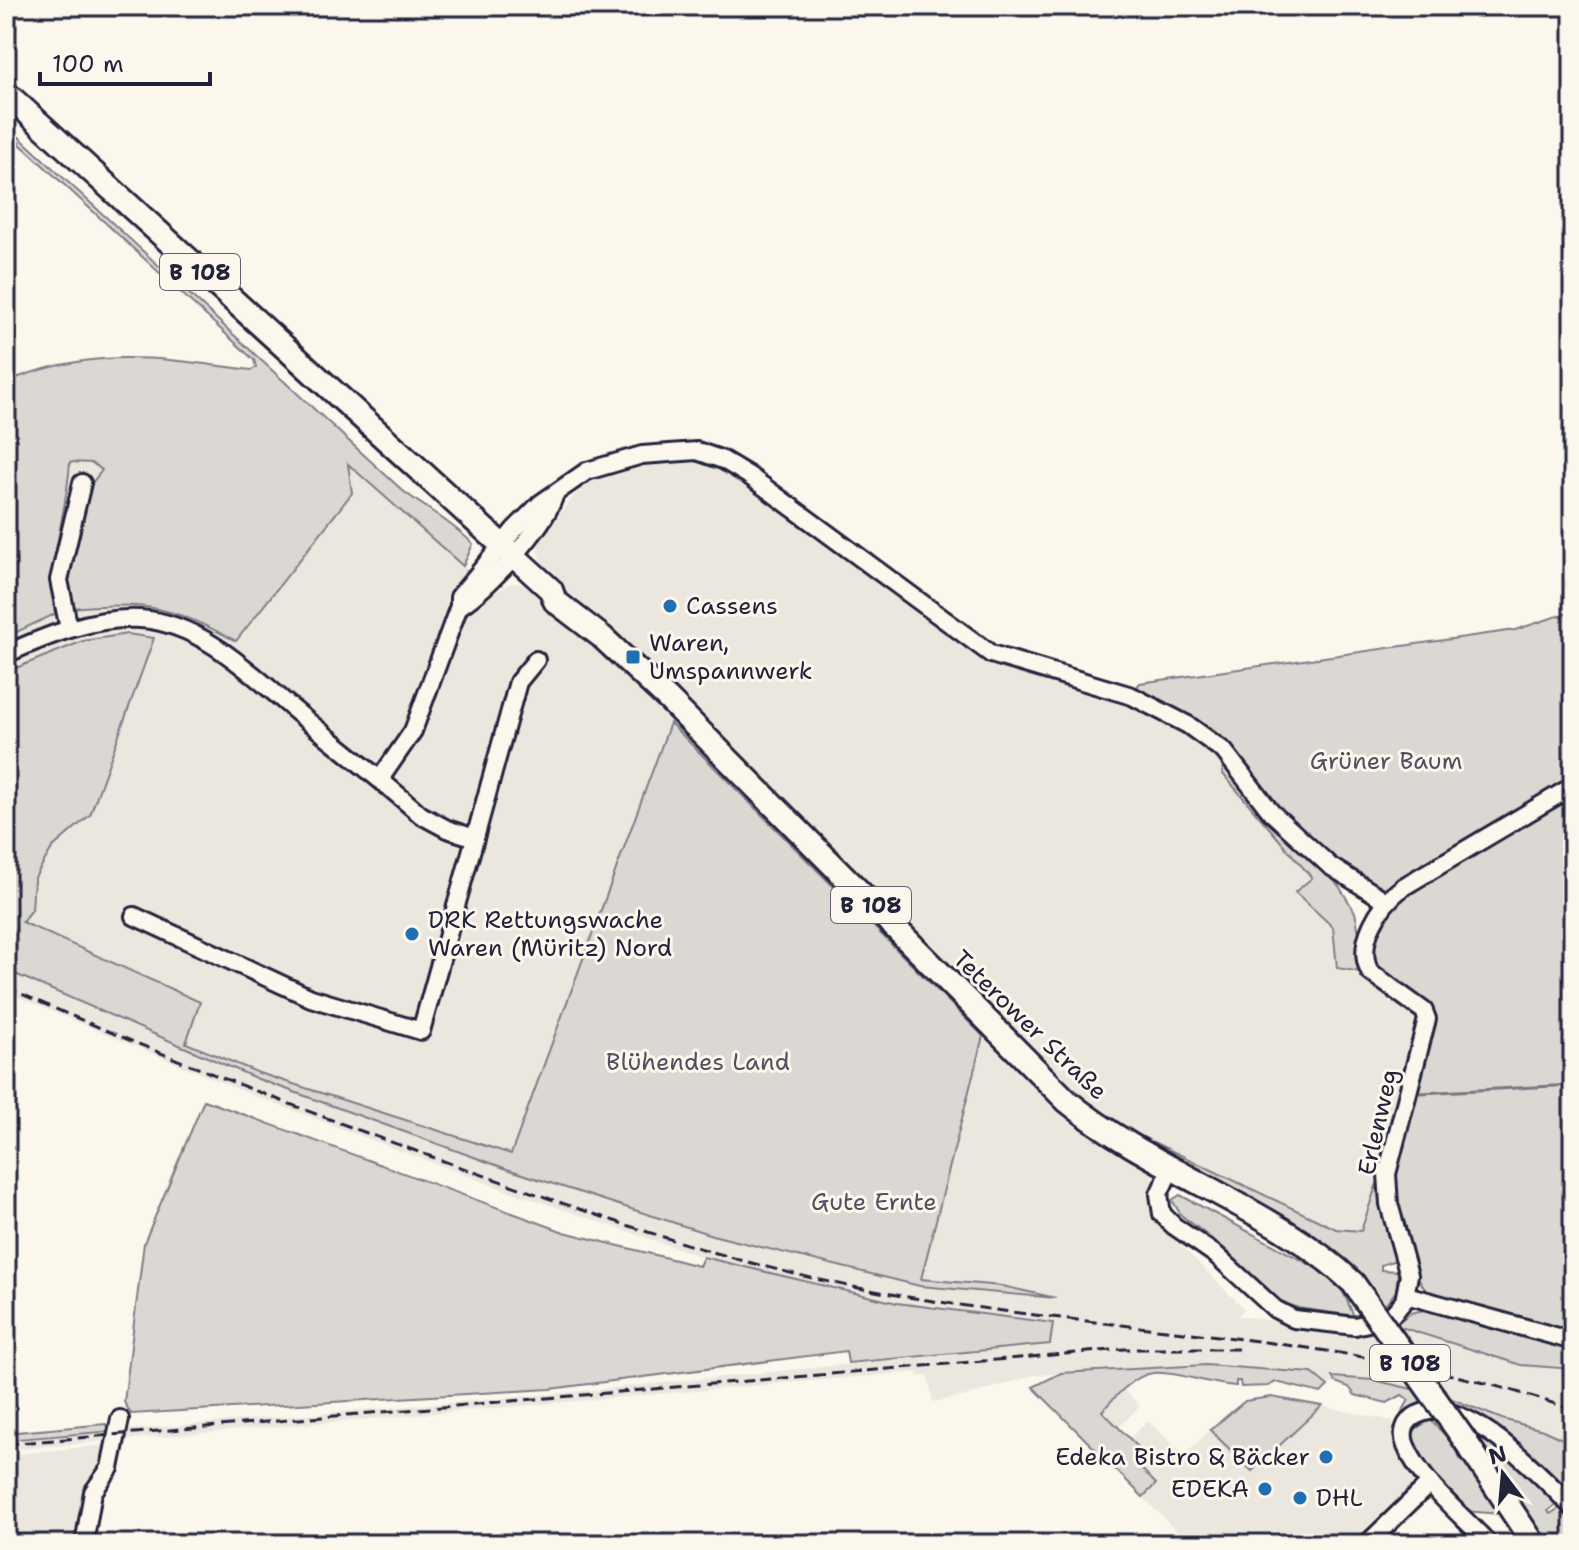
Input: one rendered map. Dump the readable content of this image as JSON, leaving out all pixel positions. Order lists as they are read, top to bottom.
{
  "streets": {
    "main road": ["B 108", "Teterower Straße"],
    "street": ["Erlenweg"]
  },
  "crossings": [
    ["B 108", "Teterower Straße"]
  ],
  "parks": ["Grüner Baum", "Blühendes Land", "Gute Ernte"],
  "places": {
    "other": [
      "Cassens",
      "DRK Rettungswache Waren (Müritz) Nord",
      "Edeka Bistro & Bäcker",
      "EDEKA",
      "DHL"
    ],
    "transit": ["Waren, Umspannwerk"]
  },
  "scale_bar": "100 m",
  "north": "top"
}
